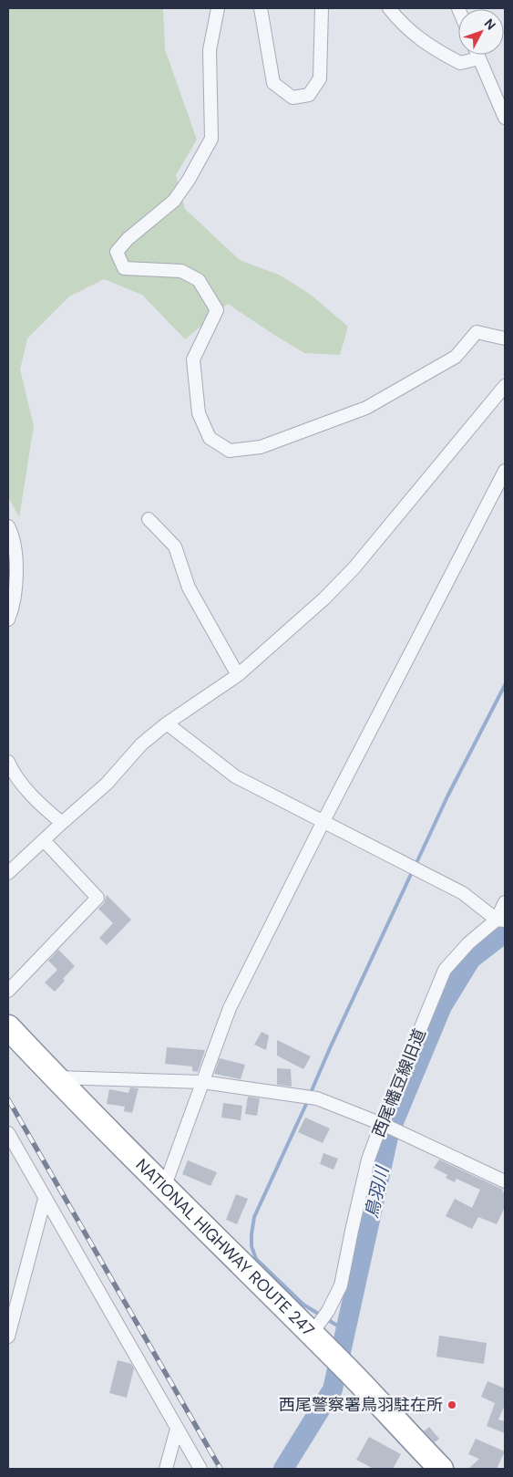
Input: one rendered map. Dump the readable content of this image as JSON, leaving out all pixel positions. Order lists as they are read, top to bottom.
{
  "streets": {
    "highway": ["NATIONAL HIGHWAY ROUTE 247"],
    "street": ["西尾幡豆線旧道"]
  },
  "crossings": [
    ["西尾幡豆線旧道", "NATIONAL HIGHWAY ROUTE 247"]
  ],
  "water": ["鳥羽川"],
  "places": ["西尾警察署鳥羽駐在所"],
  "north": "top right"
}
